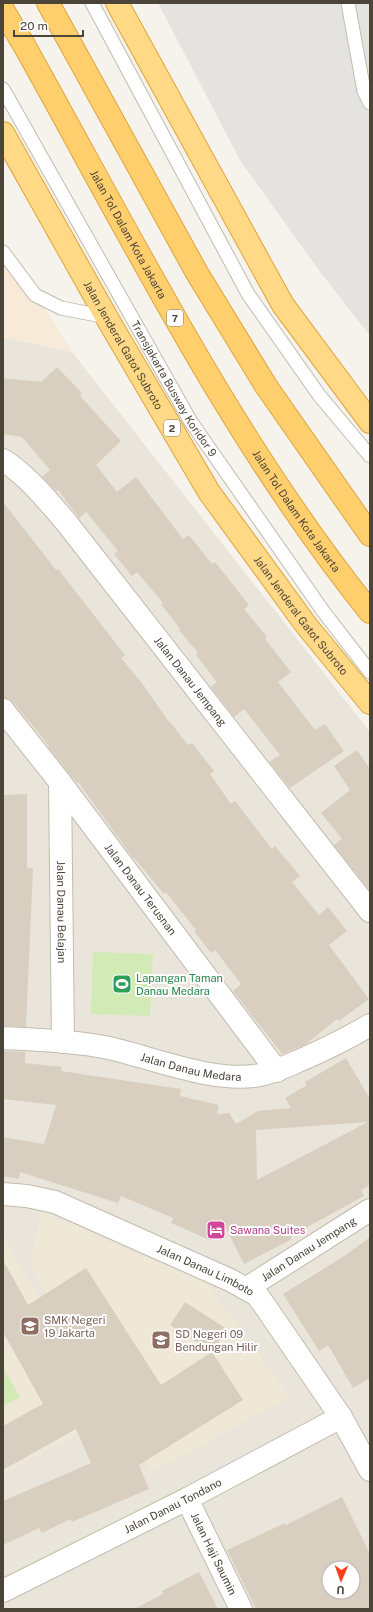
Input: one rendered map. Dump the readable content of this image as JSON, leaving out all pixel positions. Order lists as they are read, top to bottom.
{
  "streets": {
    "highway": [
      "Jalan Tol Dalam Kota Jakarta",
      "7",
      "Jalan Jenderal Gatot Subroto",
      "2"
    ],
    "street": [
      "Jalan Danau Jempang",
      "Jalan Danau Terusnan",
      "Jalan Danau Belajan",
      "Jalan Danau Medara",
      "Jalan Danau Limboto",
      "Jalan Danau Tondano",
      "Jalan Haji Saumin"
    ],
    "lane": ["Transjakarta Busway Koridor 9"]
  },
  "crossings": [
    ["Jalan Danau Jempang", "Jalan Danau Limboto"],
    ["Jalan Danau Terusnan", "Jalan Danau Belajan"],
    ["Jalan Danau Terusnan", "Jalan Danau Medara"],
    ["Jalan Danau Belajan", "Jalan Danau Medara"],
    ["Jalan Danau Limboto", "Jalan Danau Tondano"],
    ["Jalan Danau Tondano", "Jalan Haji Saumin"]
  ],
  "places": {
    "sports": ["Lapangan Taman Danau Medara"],
    "hotel": ["Sawana Suites"],
    "school or university": ["SMK Negeri 19 Jakarta", "SD Negeri 09 Bendungan Hilir"]
  },
  "scale_bar": "20 m",
  "north": "bottom"
}
